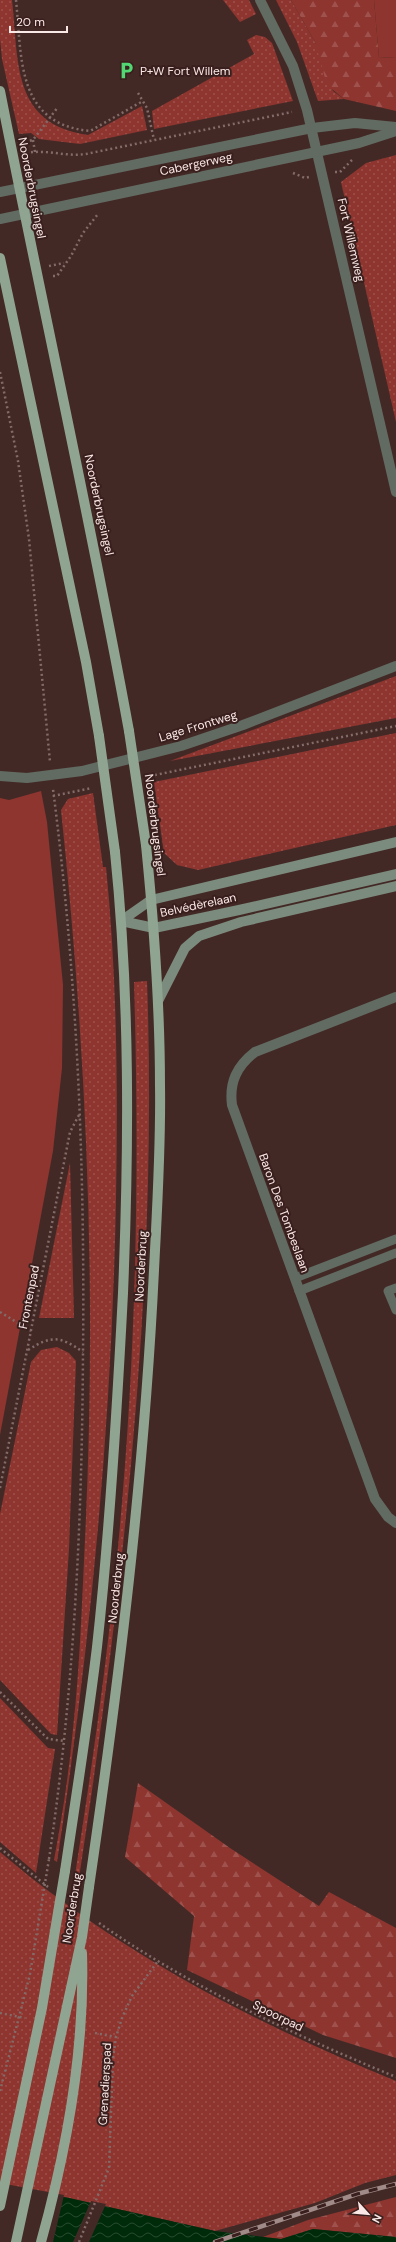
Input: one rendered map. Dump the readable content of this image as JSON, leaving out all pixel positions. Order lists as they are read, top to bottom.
{
  "streets": {
    "main road": ["Noorderbrugsingel", "Belvédèrelaan", "Noorderbrug"],
    "street": [
      "Cabergerweg",
      "Fort Willemweg",
      "Lage Frontweg",
      "Baron Des Tombeslaan"
    ],
    "path": ["Frontenpad", "Spoorpad", "Grenadierspad"]
  },
  "crossings": [
    ["Cabergerweg", "Noorderbrugsingel"],
    ["Cabergerweg", "Fort Willemweg"],
    ["Noorderbrugsingel", "Belvédèrelaan"],
    ["Noorderbrugsingel", "Noorderbrug"],
    ["Belvédèrelaan", "Noorderbrug"],
    ["Spoorpad", "Grenadierspad"]
  ],
  "places": {
    "parking": ["P+W Fort Willem"]
  },
  "scale_bar": "20 m",
  "north": "bottom right"
}
